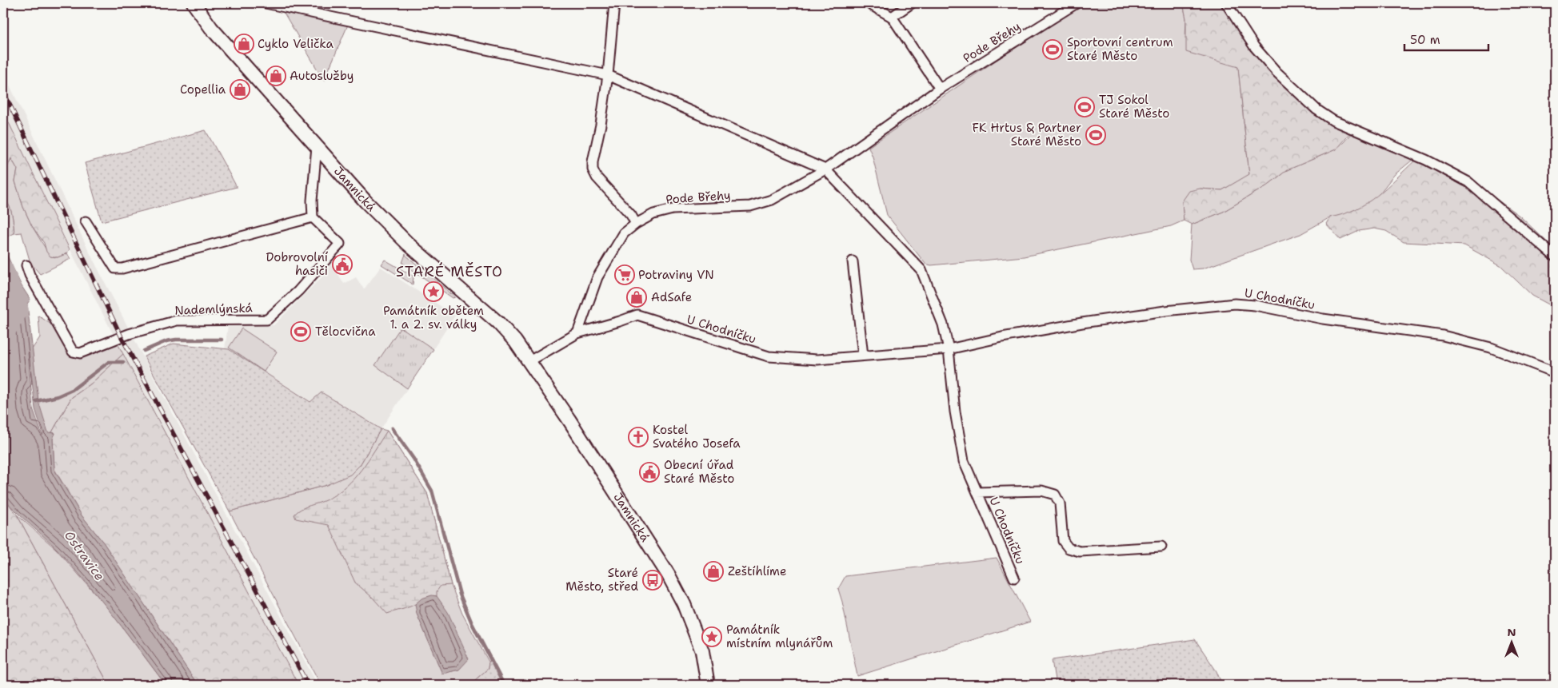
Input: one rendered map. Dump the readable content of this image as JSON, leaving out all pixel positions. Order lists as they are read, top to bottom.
{
  "streets": {
    "main road": ["Jamnická"],
    "street": ["Pode Břehy", "U Chodníčku", "Nademlýnská"]
  },
  "crossings": [
    ["Pode Břehy", "U Chodníčku"]
  ],
  "districts": ["STARÉ MĚSTO"],
  "water": ["Ostravice"],
  "places": {
    "shop": [
      "Cyklo Velička",
      "Autoslužby",
      "Copellia",
      "AdSafe",
      "Zeštíhlíme"
    ],
    "sports": [
      "Sportovní centrum Staré Město",
      "TJ Sokol Staré Město",
      "FK Hrtus & Partner Staré Město",
      "Tělocvična"
    ],
    "public building": ["Dobrovolní hasiči", "Obecní úřad Staré Město"],
    "supermarket": ["Potraviny VN"],
    "place": ["Památník obětem 1. a 2. sv. války", "Památník místním mlynářům"],
    "church": ["Kostel Svatého Josefa"],
    "bus stop": ["Staré Město, střed"]
  },
  "scale_bar": "50 m",
  "north": "top"
}
